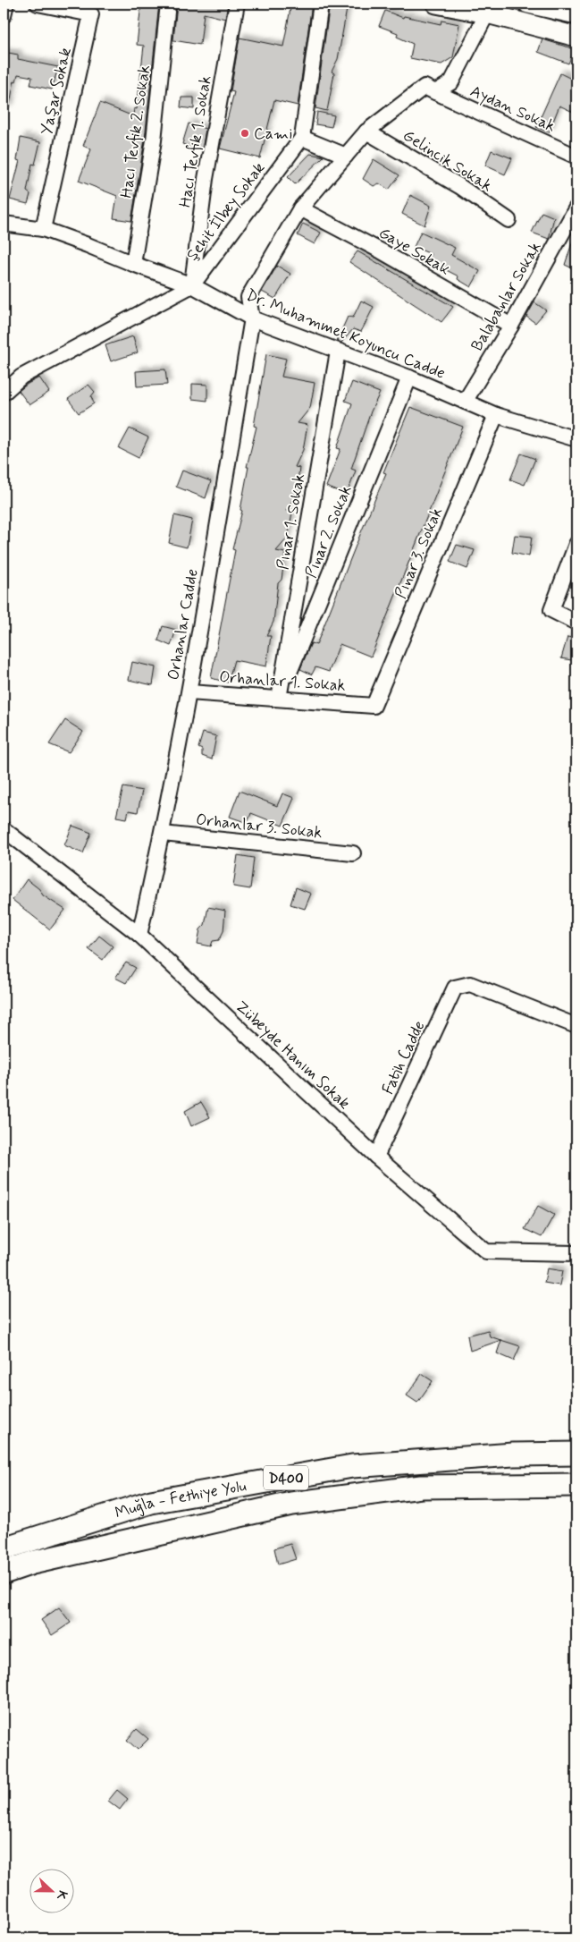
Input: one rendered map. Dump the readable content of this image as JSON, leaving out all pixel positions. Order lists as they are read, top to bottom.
{
  "streets": {
    "highway": ["D400", "Muğla - Fethiye Yolu"],
    "street": [
      "Yaşar Sokak",
      "Aydan Sokak",
      "Hacı Tevfik 2. Sokak",
      "Hacı Tevfik 1. Sokak",
      "Gelincik Sokak",
      "Şehit İlbey Sokak",
      "Gaye Sokak",
      "Balabanlar Sokak",
      "Dr. Muhammet Koyuncu Cadde",
      "Pınar 1. Sokak",
      "Pınar 2. Sokak",
      "Pınar 3. Sokak",
      "Orhanlar Cadde",
      "Orhanlar 1. Sokak",
      "Orhanlar 3. Sokak",
      "Zübeyde Hanım Sokak",
      "Fatih Cadde"
    ]
  },
  "crossings": [
    ["Yaşar Sokak", "Dr. Muhammet Koyuncu Cadde"],
    ["Aydan Sokak", "Orhanlar Cadde"],
    ["Hacı Tevfik 2. Sokak", "Dr. Muhammet Koyuncu Cadde"],
    ["Hacı Tevfik 1. Sokak", "Şehit İlbey Sokak"],
    ["Hacı Tevfik 1. Sokak", "Dr. Muhammet Koyuncu Cadde"],
    ["Gelincik Sokak", "Orhanlar Cadde"],
    ["Şehit İlbey Sokak", "Dr. Muhammet Koyuncu Cadde"],
    ["Gaye Sokak", "Balabanlar Sokak"],
    ["Gaye Sokak", "Orhanlar Cadde"],
    ["Balabanlar Sokak", "Dr. Muhammet Koyuncu Cadde"],
    ["Dr. Muhammet Koyuncu Cadde", "Pınar 1. Sokak"],
    ["Dr. Muhammet Koyuncu Cadde", "Pınar 2. Sokak"],
    ["Dr. Muhammet Koyuncu Cadde", "Pınar 3. Sokak"],
    ["Dr. Muhammet Koyuncu Cadde", "Orhanlar Cadde"],
    ["Pınar 1. Sokak", "Pınar 2. Sokak"],
    ["Pınar 1. Sokak", "Orhanlar 1. Sokak"],
    ["Pınar 2. Sokak", "Orhanlar 1. Sokak"],
    ["Pınar 3. Sokak", "Orhanlar 1. Sokak"],
    ["Orhanlar Cadde", "Orhanlar 1. Sokak"],
    ["Orhanlar Cadde", "Orhanlar 3. Sokak"],
    ["Orhanlar Cadde", "Zübeyde Hanım Sokak"],
    ["Zübeyde Hanım Sokak", "Fatih Cadde"]
  ],
  "places": ["Cami"],
  "north": "right"
}
